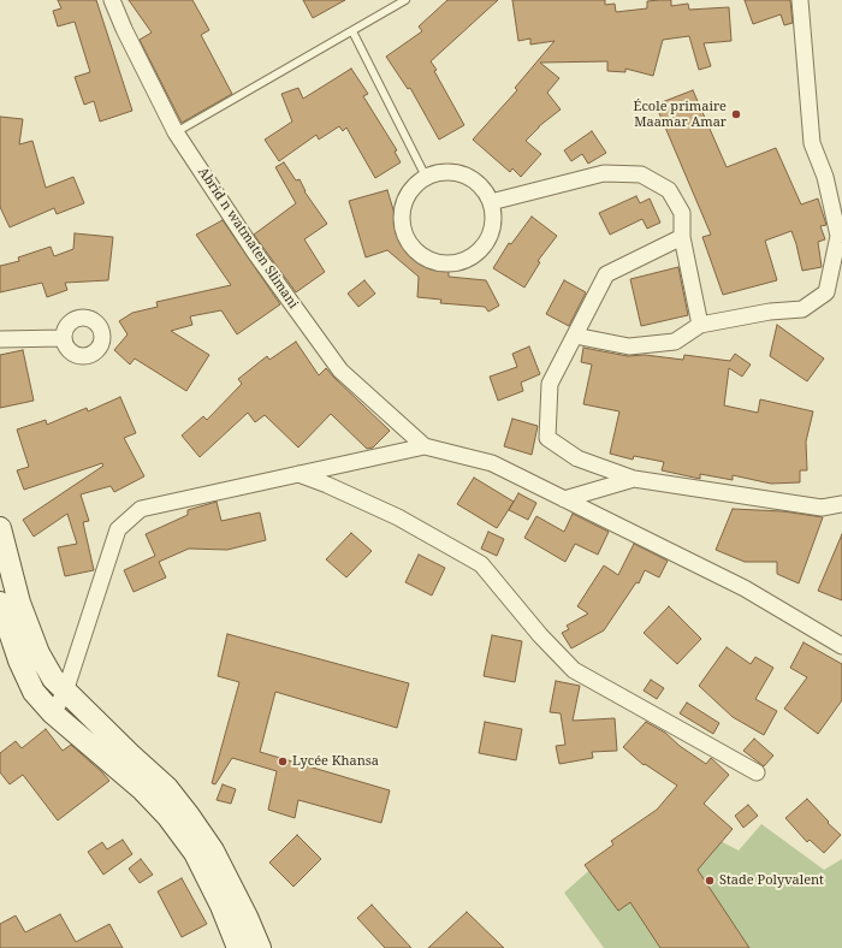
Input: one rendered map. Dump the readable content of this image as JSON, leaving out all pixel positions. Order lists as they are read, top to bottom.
{
  "streets": {
    "street": ["Abrid n watmaten Slimani"]
  },
  "places": ["École primaire Maamar Amar", "Lycée Khansa", "Stade Polyvalent"]
}
